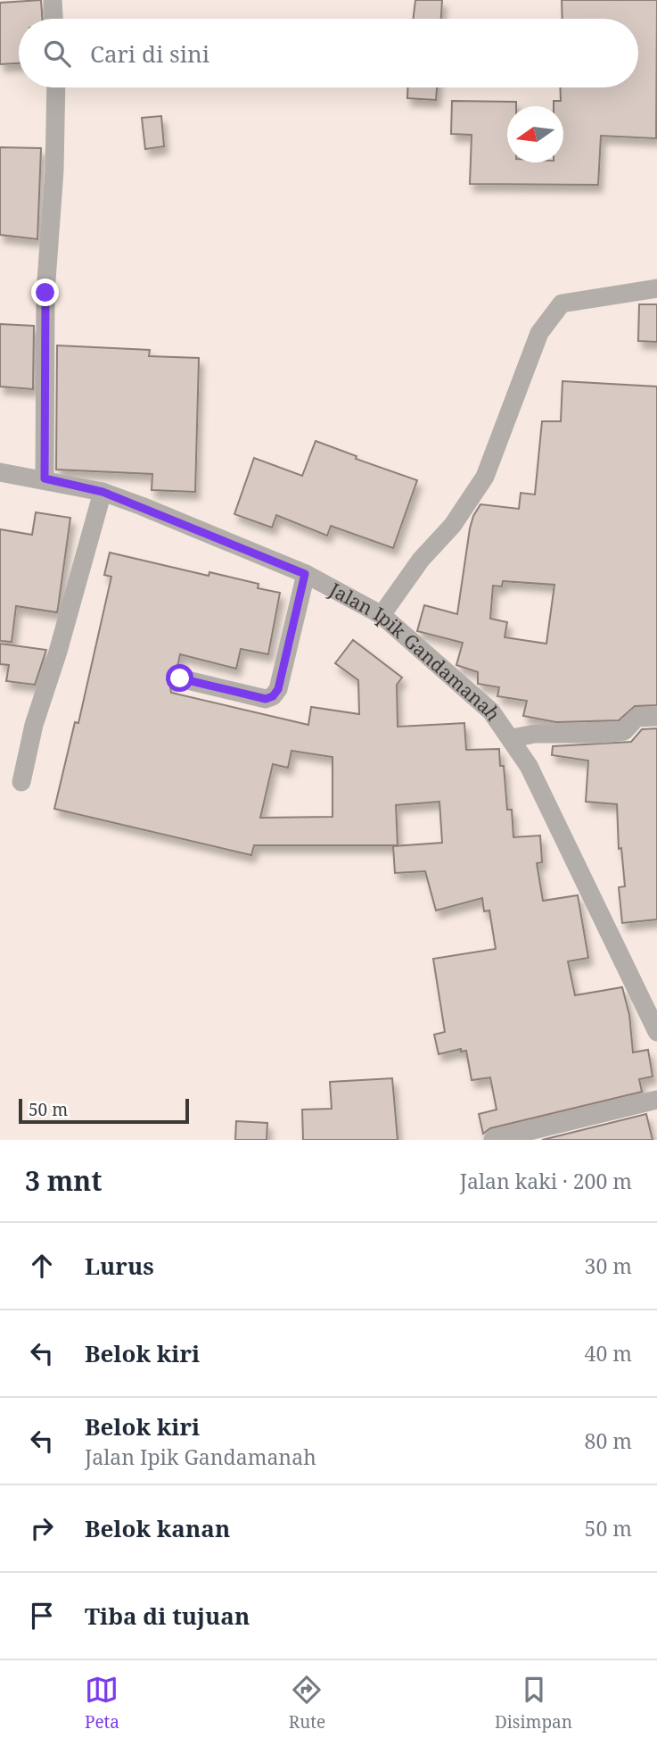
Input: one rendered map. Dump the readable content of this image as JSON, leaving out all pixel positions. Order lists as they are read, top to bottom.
{
  "streets": {
    "street": ["Jalan Ipik Gandamanah"]
  },
  "scale_bar": "50 m",
  "north": "left",
  "page": {
    "search": "Cari di sini",
    "scale": "50 m",
    "heading": ["3 mnt", "Jalan kaki · 200 m"],
    "list": [
      ["Lurus", "30 m"],
      ["Belok kiri", "40 m"],
      ["Belok kiri", "Jalan Ipik Gandamanah", "80 m"],
      ["Belok kanan", "50 m"],
      "Tiba di tujuan"
    ],
    "nav": ["Peta", "Rute", "Disimpan"]
  }
}
